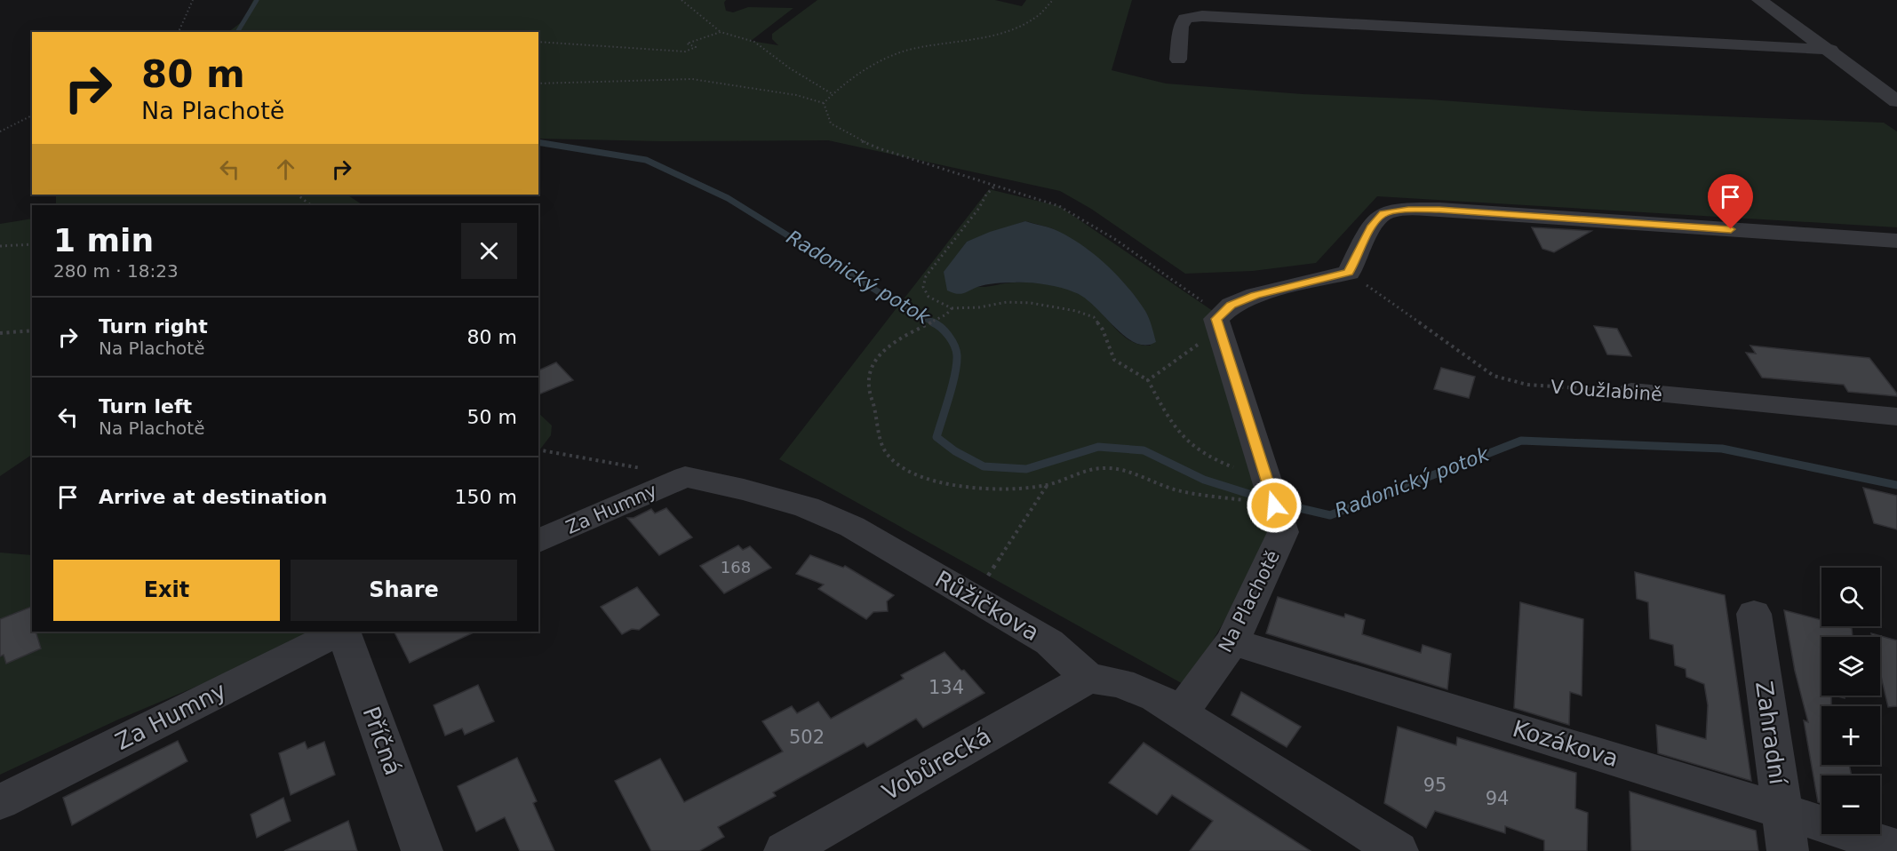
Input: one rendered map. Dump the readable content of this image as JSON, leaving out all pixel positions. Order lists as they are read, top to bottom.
{
  "streets": {
    "street": [
      "V Oužlabině",
      "Za Humny",
      "Na Plachotě",
      "Růžičkova",
      "Zahradní",
      "Příčná",
      "Kozákova",
      "Vobůrecká"
    ]
  },
  "crossings": [
    ["Za Humny", "Růžičkova"],
    ["Na Plachotě", "Kozákova"],
    ["Růžičkova", "Vobůrecká"],
    ["Zahradní", "Kozákova"]
  ],
  "water": ["Radonický potok"],
  "house_numbers": [
    "168",
    "134",
    "502",
    "95",
    "94"
  ],
  "page": {
    "turn": ["80 m", "Na Plachotě"],
    "heading": ["1 min", "280 m · 18:23"],
    "list": [
      {
        "name": "Turn right",
        "note": "Na Plachotě",
        "value": "80 m"
      },
      {
        "name": "Turn left",
        "note": "Na Plachotě",
        "value": "50 m"
      },
      {
        "name": "Arrive at destination",
        "value": "150 m"
      }
    ],
    "buttons": ["Exit", "Share"],
    "map_buttons": ["+", "−"]
  }
}
